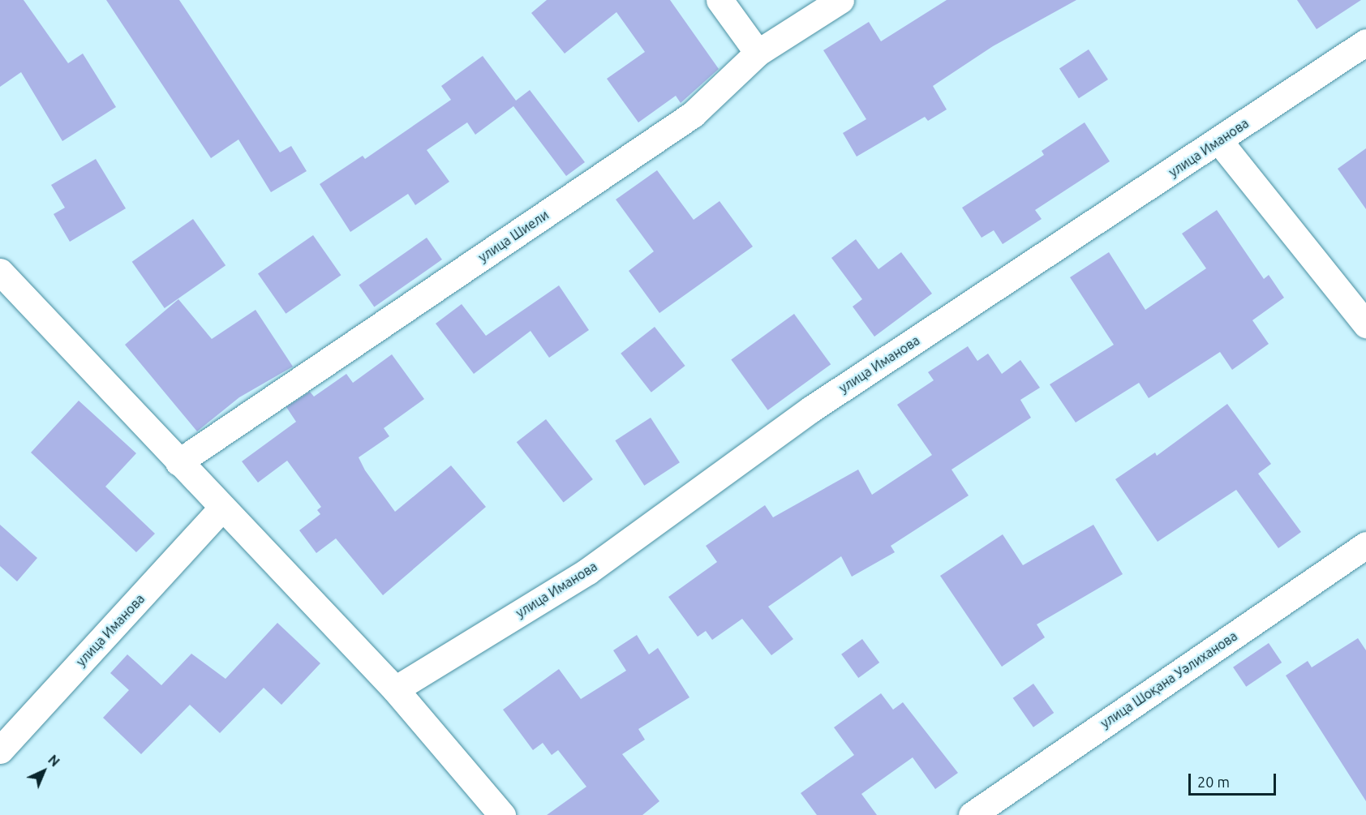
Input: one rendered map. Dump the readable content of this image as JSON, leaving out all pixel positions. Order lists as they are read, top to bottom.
{
  "streets": {
    "street": ["улица Иманова", "улица Шиели", "улица Шоқана Уәлиханова"]
  },
  "scale_bar": "20 m",
  "north": "top right"
}
